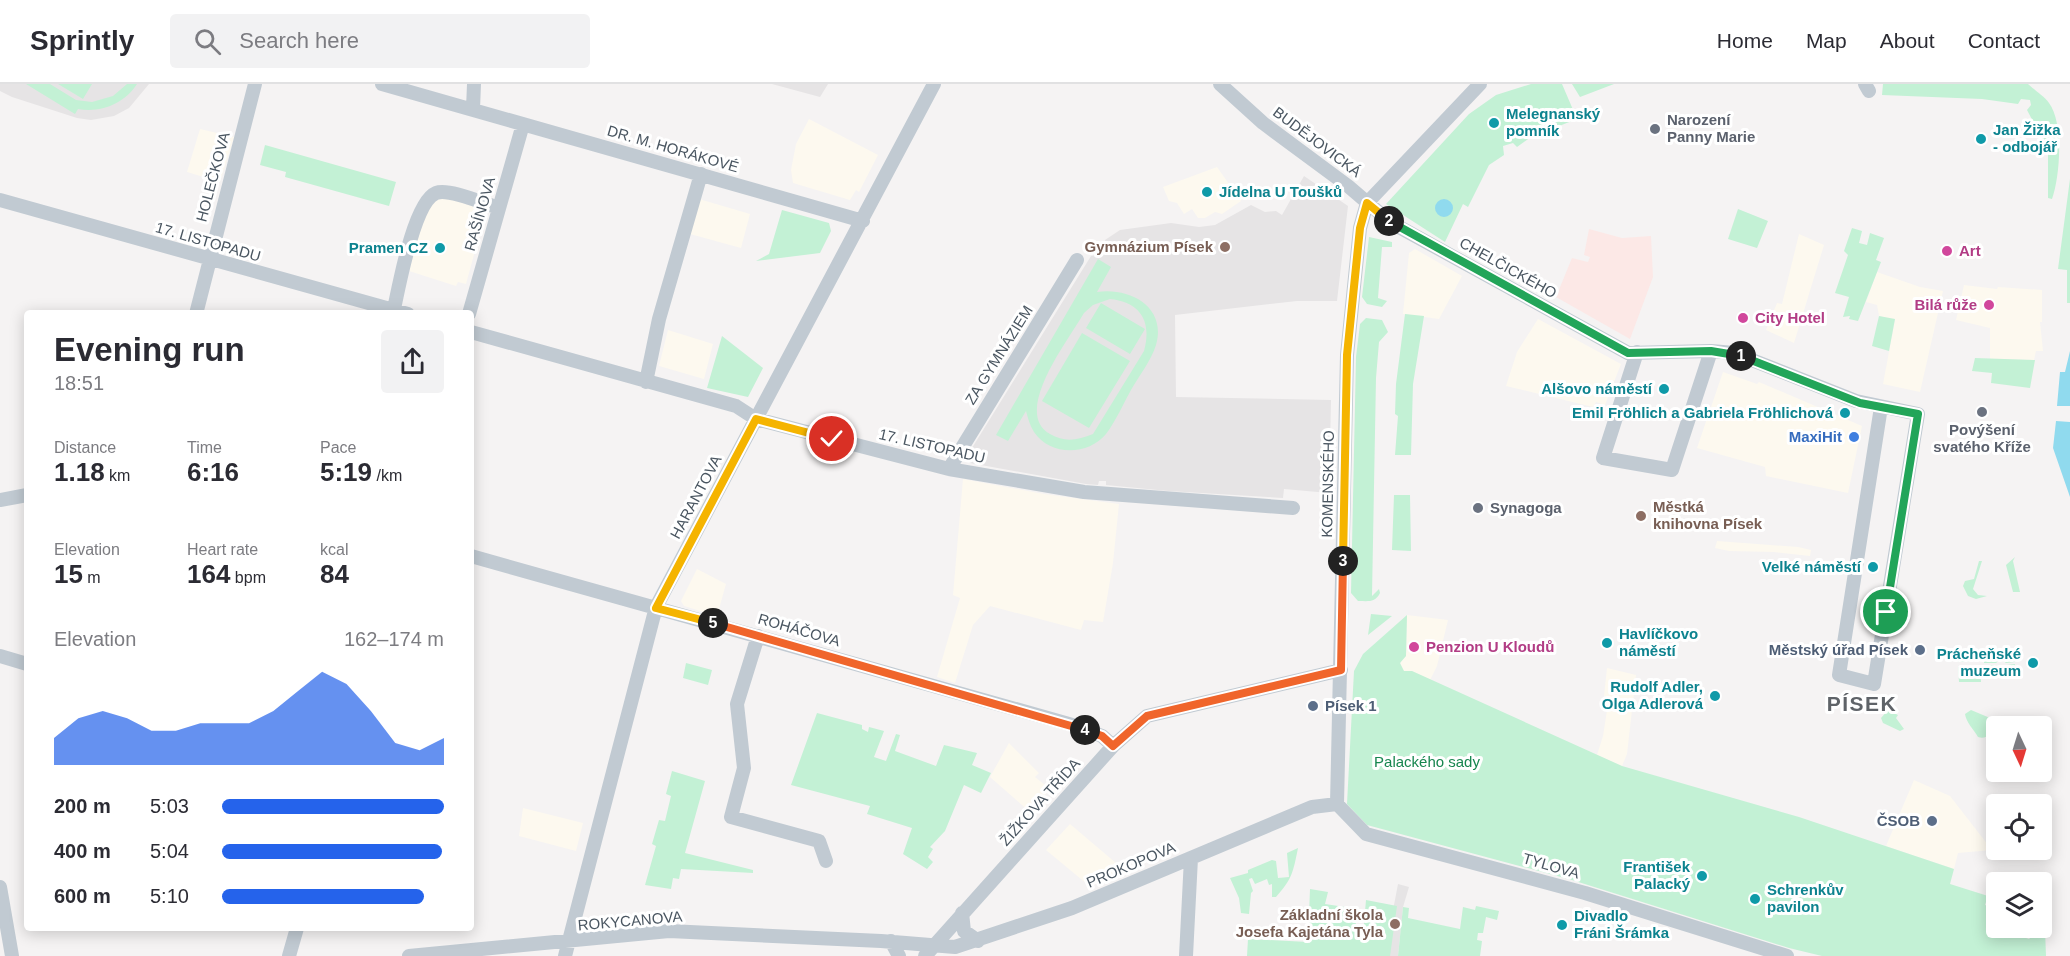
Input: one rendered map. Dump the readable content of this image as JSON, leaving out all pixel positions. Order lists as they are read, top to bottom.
{
  "streets": {
    "street": [
      "BUDĚJOVICKÁ",
      "DR. M. HORÁKOVÉ",
      "HOLEČKOVA",
      "RAŠÍNOVA",
      "17. LISTOPADU",
      "CHELČICKÉHO",
      "ZA GYMNÁZIEM",
      "KOMENSKÉHO",
      "HARANTOVA",
      "ROHÁČOVA",
      "ŽIŽKOVA TŘÍDA",
      "PROKOPOVA",
      "TYLOVA",
      "ROKYCANOVA"
    ]
  },
  "crossings": [
    ["BUDĚJOVICKÁ", "CHELČICKÉHO"],
    ["BUDĚJOVICKÁ", "KOMENSKÉHO"],
    ["DR. M. HORÁKOVÉ", "RAŠÍNOVA"],
    ["DR. M. HORÁKOVÉ", "HARANTOVA"],
    ["HOLEČKOVA", "17. LISTOPADU"],
    ["17. LISTOPADU", "ZA GYMNÁZIEM"],
    ["17. LISTOPADU", "HARANTOVA"],
    ["CHELČICKÉHO", "KOMENSKÉHO"],
    ["KOMENSKÉHO", "ŽIŽKOVA TŘÍDA"],
    ["KOMENSKÉHO", "PROKOPOVA"],
    ["KOMENSKÉHO", "TYLOVA"],
    ["HARANTOVA", "ROHÁČOVA"],
    ["HARANTOVA", "ROKYCANOVA"],
    ["ROHÁČOVA", "ŽIŽKOVA TŘÍDA"],
    ["ŽIŽKOVA TŘÍDA", "PROKOPOVA"],
    ["ŽIŽKOVA TŘÍDA", "ROKYCANOVA"],
    ["PROKOPOVA", "TYLOVA"],
    ["PROKOPOVA", "ROKYCANOVA"]
  ],
  "districts": ["PÍSEK"],
  "parks": ["Palackého sady"],
  "places": [
    "Melegnanský pomník",
    "Narození Panny Marie",
    "Jan Žižka - odbojář",
    "Jídelna U Toušků",
    "Gymnázium Písek",
    "Pramen CZ",
    "Art",
    "Bilá růže",
    "City Hotel",
    "Alšovo náměstí",
    "Povýšení svatého Kříže",
    "Emil Fröhlich a Gabriela Fröhlichová",
    "MaxiHit",
    "Synagoga",
    "Městká knihovna Písek",
    "Velké náměstí",
    "Havlíčkovo náměstí",
    "Penzion U Kloudů",
    "Městský úřad Písek",
    "Prácheňské muzeum",
    "Rudolf Adler, Olga Adlerová",
    "Písek 1",
    "ČSOB",
    "František Palacký",
    "Schrenkův pavilon",
    "Základní škola Josefa Kajetána Tyla",
    "Divadlo Fráni Šrámka"
  ],
  "north": "bottom",
  "page": {
    "header": "Sprintly",
    "search": "Search here",
    "nav": [
      "Home",
      "Map",
      "About",
      "Contact"
    ],
    "pins": [
      "2",
      "1",
      "3",
      "5",
      "4"
    ],
    "heading": ["Evening run", "18:51"],
    "stats": [
      ["Distance", "1.18 km"],
      ["Time", "6:16"],
      ["Pace", "5:19 /km"],
      ["Elevation", "15 m"],
      ["Heart rate", "164 bpm"],
      ["kcal", "84"]
    ],
    "chart": ["Elevation", "162–174 m"],
    "list": [
      {
        "name": "200 m",
        "note": "5:03"
      },
      {
        "name": "400 m",
        "note": "5:04"
      },
      {
        "name": "600 m",
        "note": "5:10"
      }
    ]
  }
}
